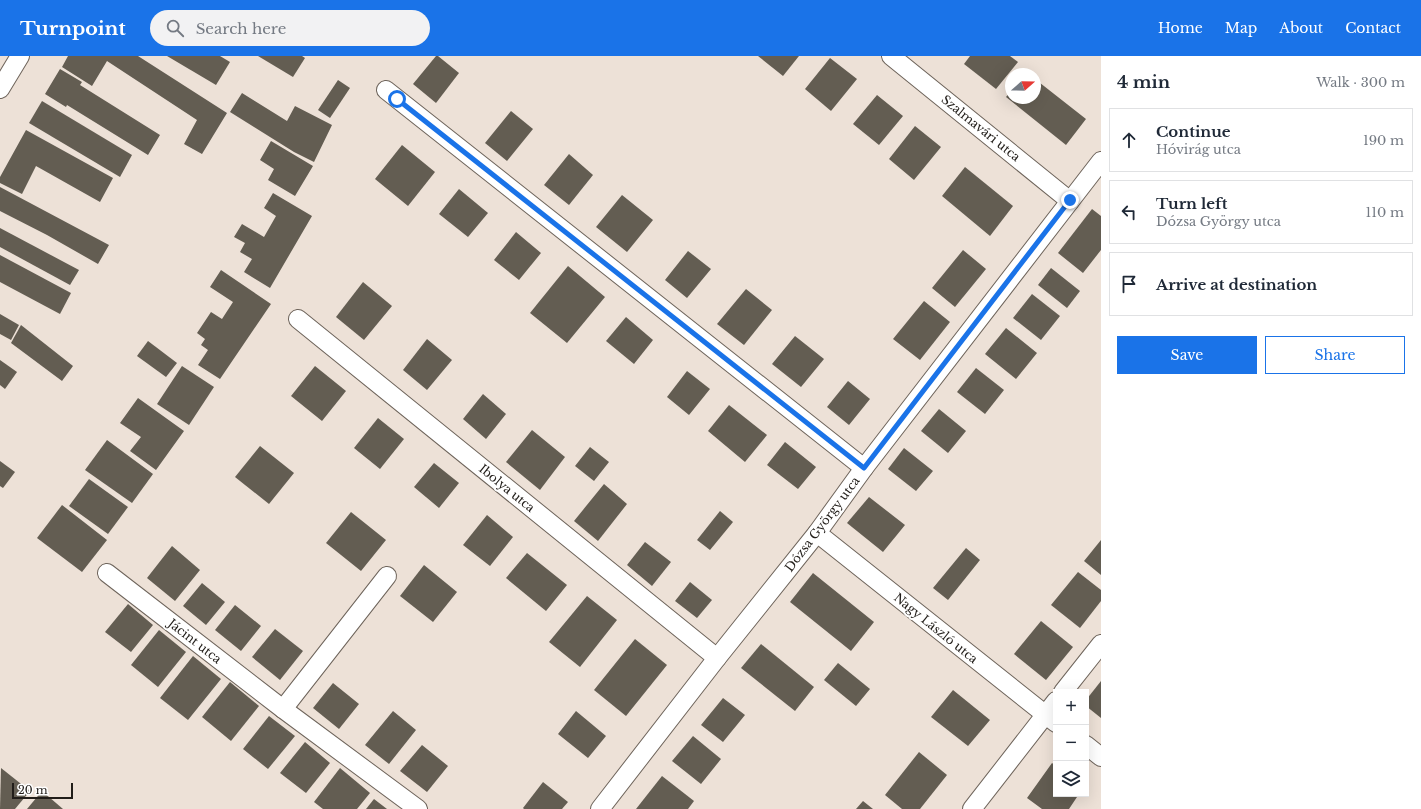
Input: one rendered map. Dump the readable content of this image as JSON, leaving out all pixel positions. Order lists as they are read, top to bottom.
{
  "streets": {
    "street": [
      "Szalmavári utca",
      "Ibolya utca",
      "Dózsa György utca",
      "Nagy László utca",
      "Jácint utca"
    ]
  },
  "crossings": [
    ["Szalmavári utca", "Dózsa György utca"],
    ["Ibolya utca", "Dózsa György utca"],
    ["Dózsa György utca", "Nagy László utca"]
  ],
  "scale_bar": "20 m",
  "north": "right",
  "page": {
    "header": "Turnpoint",
    "search": "Search here",
    "nav": [
      "Home",
      "Map",
      "About",
      "Contact"
    ],
    "heading": ["4 min", "Walk · 300 m"],
    "list": [
      ["Continue", "Hóvirág utca", "190 m"],
      ["Turn left", "Dózsa György utca", "110 m"],
      "Arrive at destination"
    ],
    "buttons": ["Save", "Share"],
    "map_buttons": ["+", "−"],
    "scale": "20 m"
  }
}
